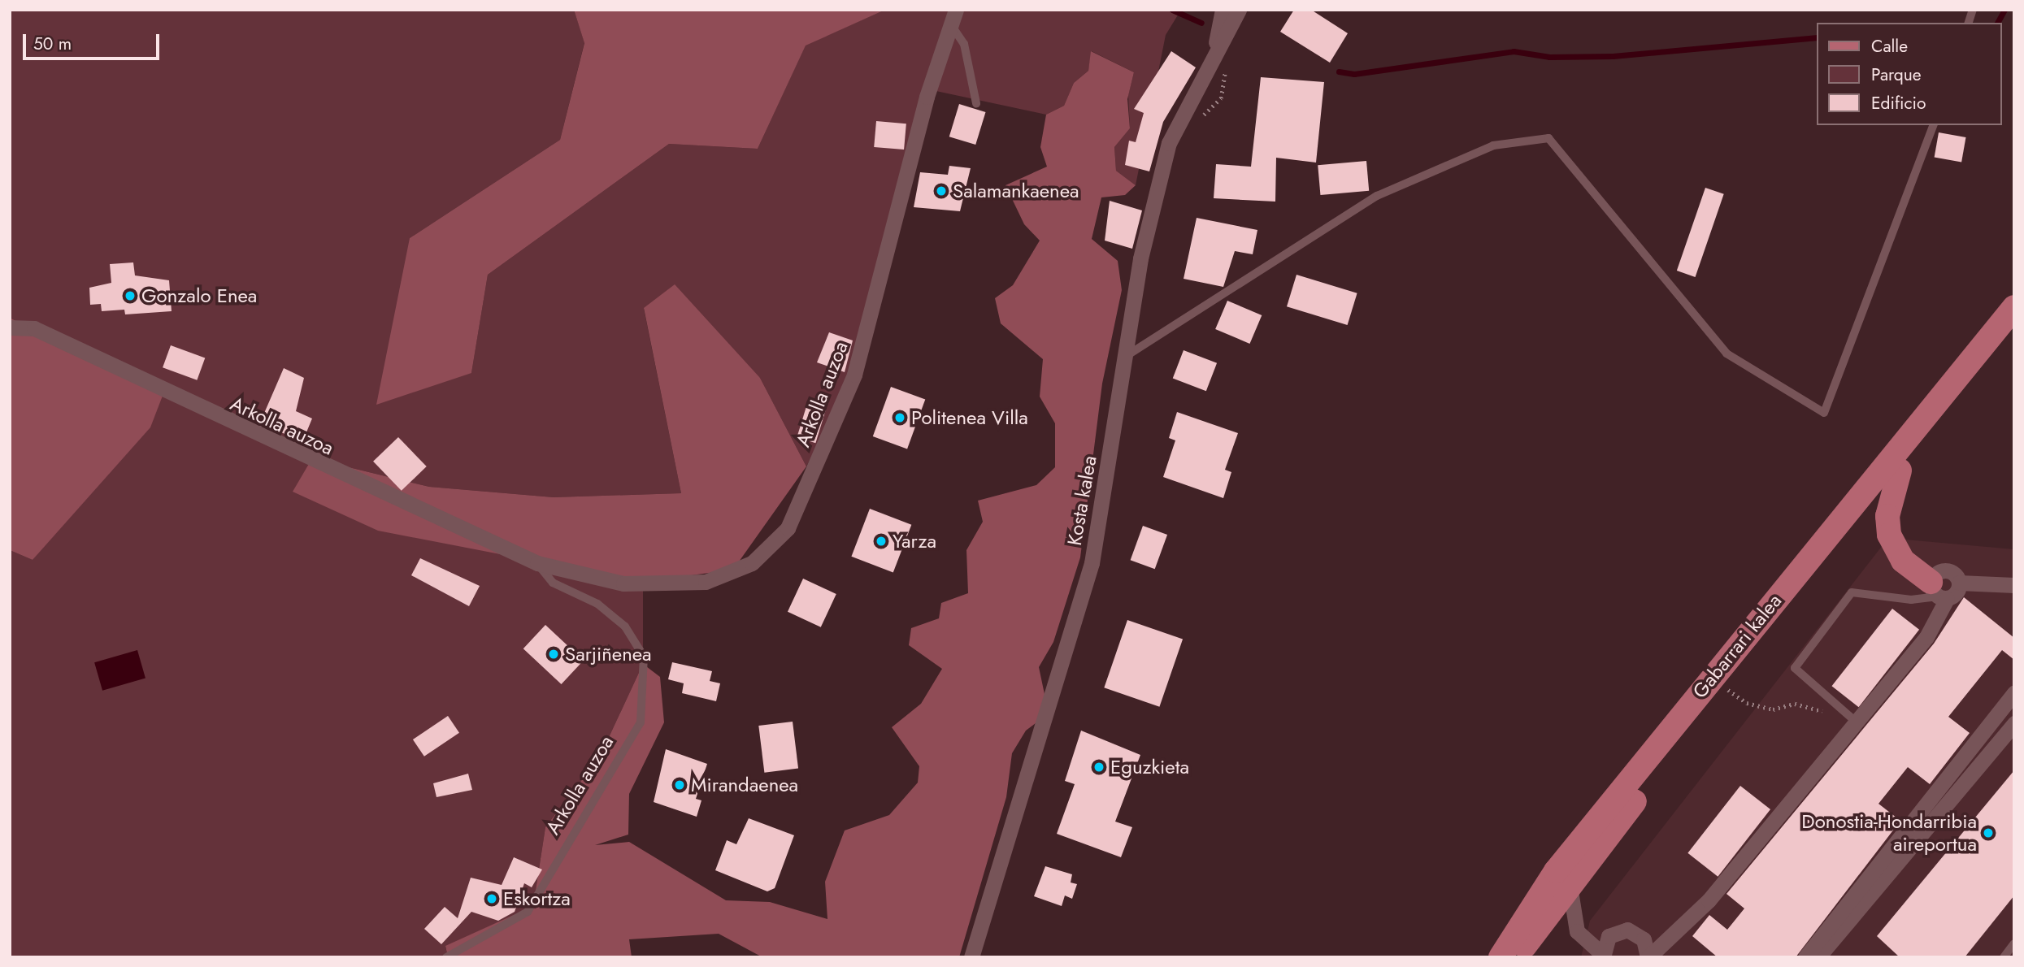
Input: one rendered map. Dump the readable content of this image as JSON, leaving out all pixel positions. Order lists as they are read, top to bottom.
{
  "streets": {
    "main road": ["Gabarrari kalea"],
    "street": ["Arkolla auzoa", "Kosta kalea"]
  },
  "places": [
    "Salamankaenea",
    "Gonzalo Enea",
    "Politenea Villa",
    "Yarza",
    "Sarjiñenea",
    "Eguzkieta",
    "Mirandaenea",
    "Donostia-Hondarribia aireportua",
    "Eskortza"
  ],
  "legend": ["Calle", "Parque", "Edificio"],
  "scale_bar": "50 m"
}
